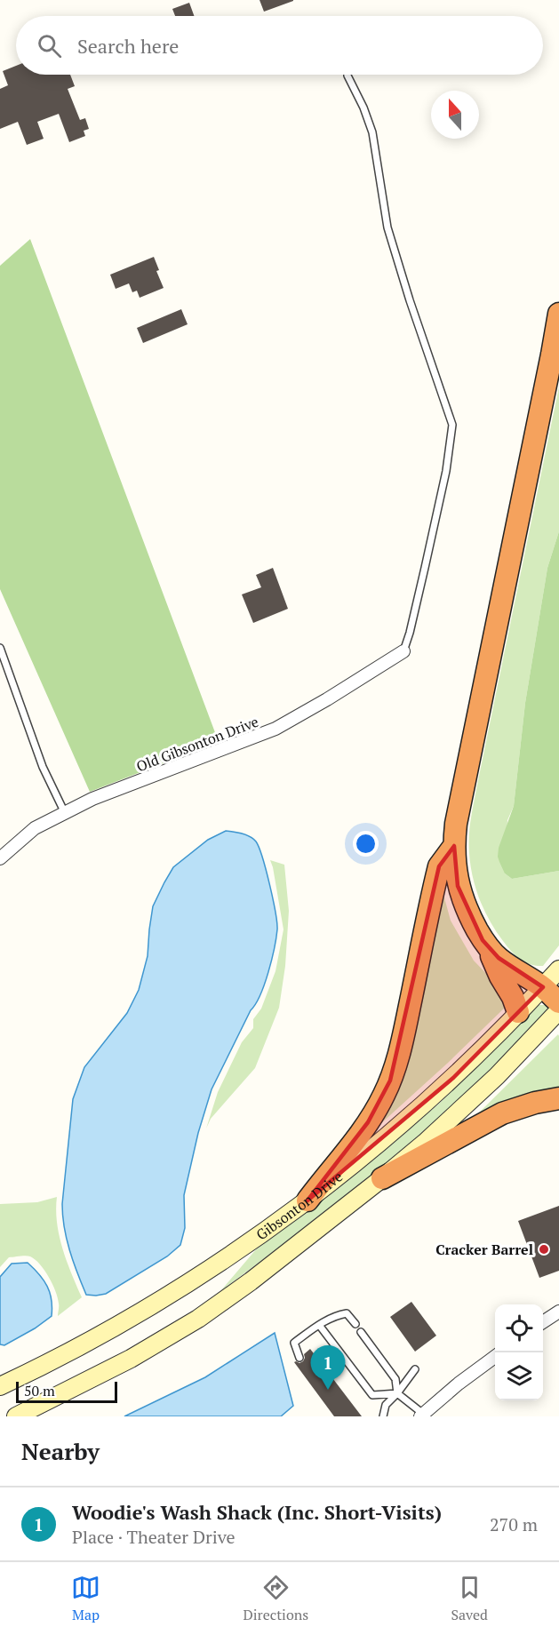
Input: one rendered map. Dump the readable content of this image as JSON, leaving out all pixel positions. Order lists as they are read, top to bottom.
{
  "streets": {
    "main road": ["Gibsonton Drive"],
    "street": ["Old Gibsonton Drive"]
  },
  "places": ["Cracker Barrel"],
  "scale_bar": "50 m",
  "north": "top",
  "page": {
    "search": "Search here",
    "pins": "1",
    "scale": "50 m",
    "heading": "Nearby",
    "list": [
      {
        "mark": "1",
        "name": "Woodie's Wash Shack (Inc. Short-Visits)",
        "note": "Place · Theater Drive",
        "value": "270 m"
      }
    ],
    "nav": ["Map", "Directions", "Saved"]
  }
}
